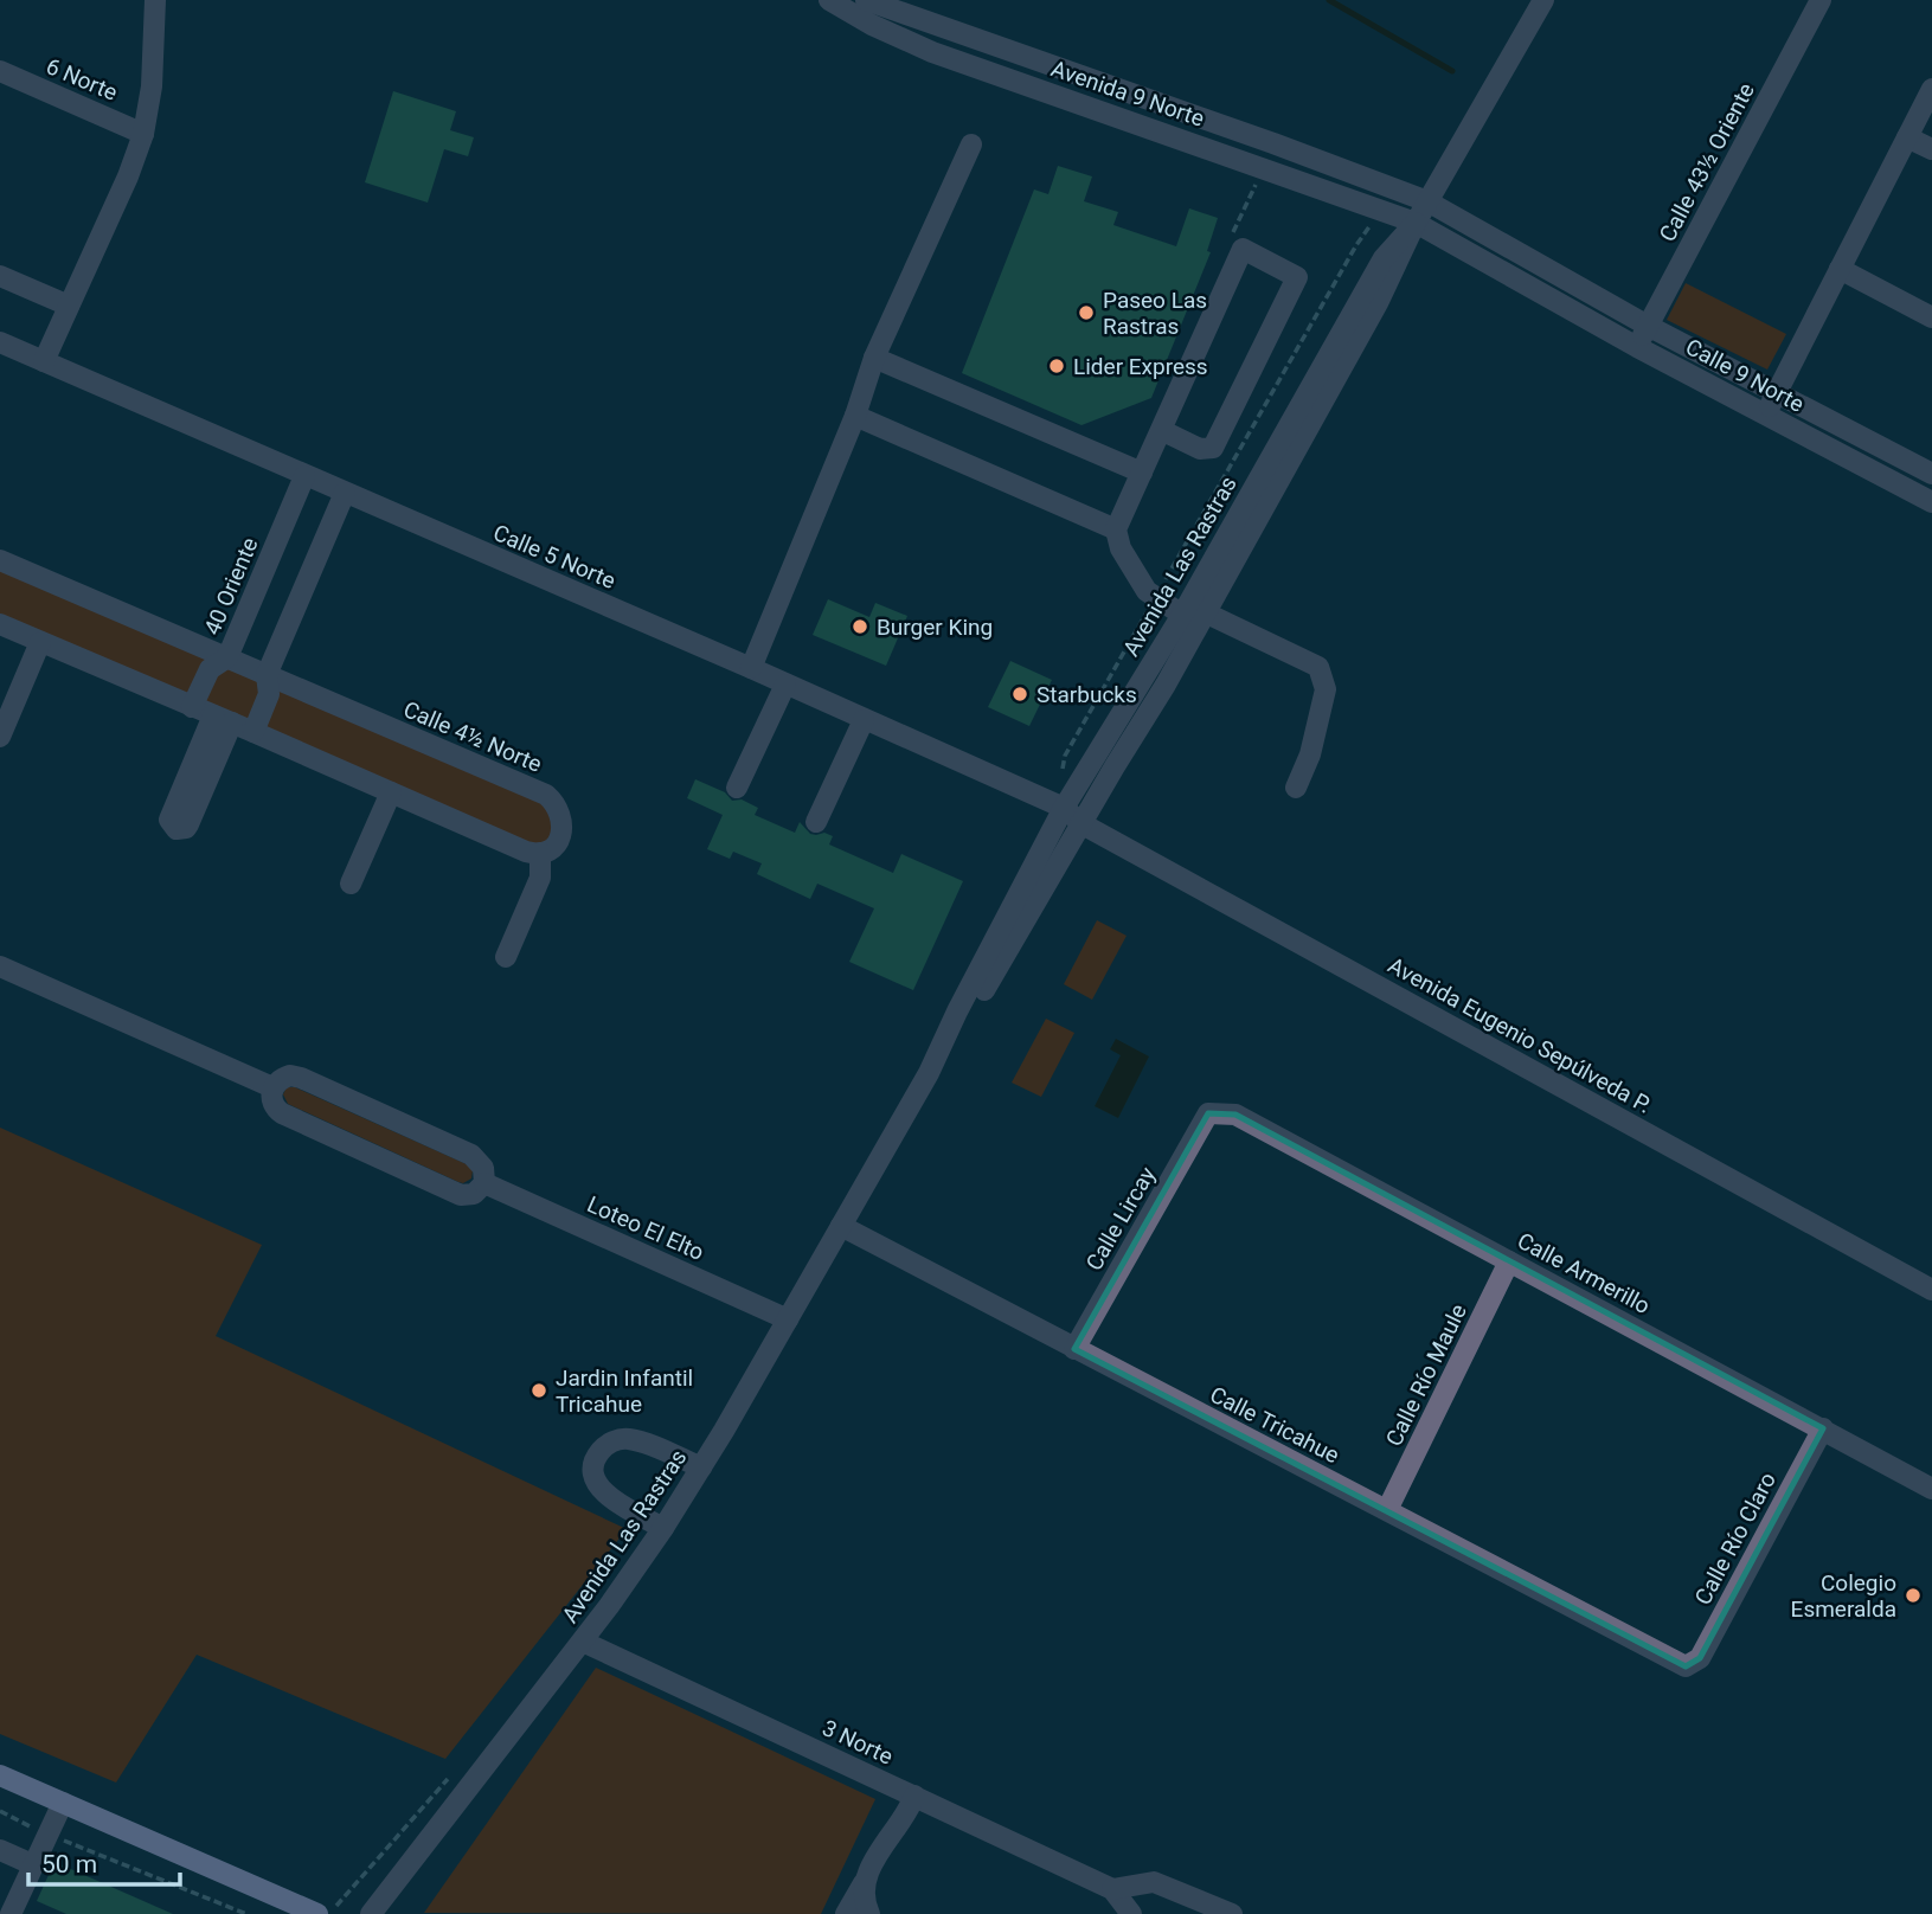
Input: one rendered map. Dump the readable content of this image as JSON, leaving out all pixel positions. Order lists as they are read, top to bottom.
{
  "streets": {
    "street": [
      "6 Norte",
      "Avenida 9 Norte",
      "Calle 43½ Oriente",
      "Calle 9 Norte",
      "Calle 5 Norte",
      "Avenida Las Rastras",
      "40 Oriente",
      "Calle 4½ Norte",
      "Avenida Eugenio Sepúlveda P.",
      "Calle Lircay",
      "Loteo El Elto",
      "Calle Armerillo",
      "Calle Río Maule",
      "Calle Tricahue",
      "Calle Río Claro",
      "3 Norte"
    ]
  },
  "crossings": [
    ["Avenida 9 Norte", "Calle 9 Norte"],
    ["Avenida 9 Norte", "Avenida Las Rastras"],
    ["Calle 43½ Oriente", "Calle 9 Norte"],
    ["Calle 9 Norte", "Avenida Las Rastras"],
    ["Calle 5 Norte", "Avenida Las Rastras"],
    ["Calle 5 Norte", "40 Oriente"],
    ["Calle 5 Norte", "Avenida Eugenio Sepúlveda P."],
    ["Avenida Las Rastras", "Avenida Eugenio Sepúlveda P."],
    ["Avenida Las Rastras", "Loteo El Elto"],
    ["Avenida Las Rastras", "Calle Tricahue"],
    ["Avenida Las Rastras", "3 Norte"],
    ["40 Oriente", "Calle 4½ Norte"],
    ["Calle Lircay", "Calle Armerillo"],
    ["Calle Lircay", "Calle Tricahue"],
    ["Calle Armerillo", "Calle Río Maule"],
    ["Calle Armerillo", "Calle Río Claro"],
    ["Calle Río Maule", "Calle Tricahue"],
    ["Calle Tricahue", "Calle Río Claro"]
  ],
  "places": [
    "Paseo Las Rastras",
    "Lider Express",
    "Burger King",
    "Starbucks",
    "Jardin Infantil Tricahue",
    "Colegio Esmeralda"
  ],
  "scale_bar": "50 m"
}
